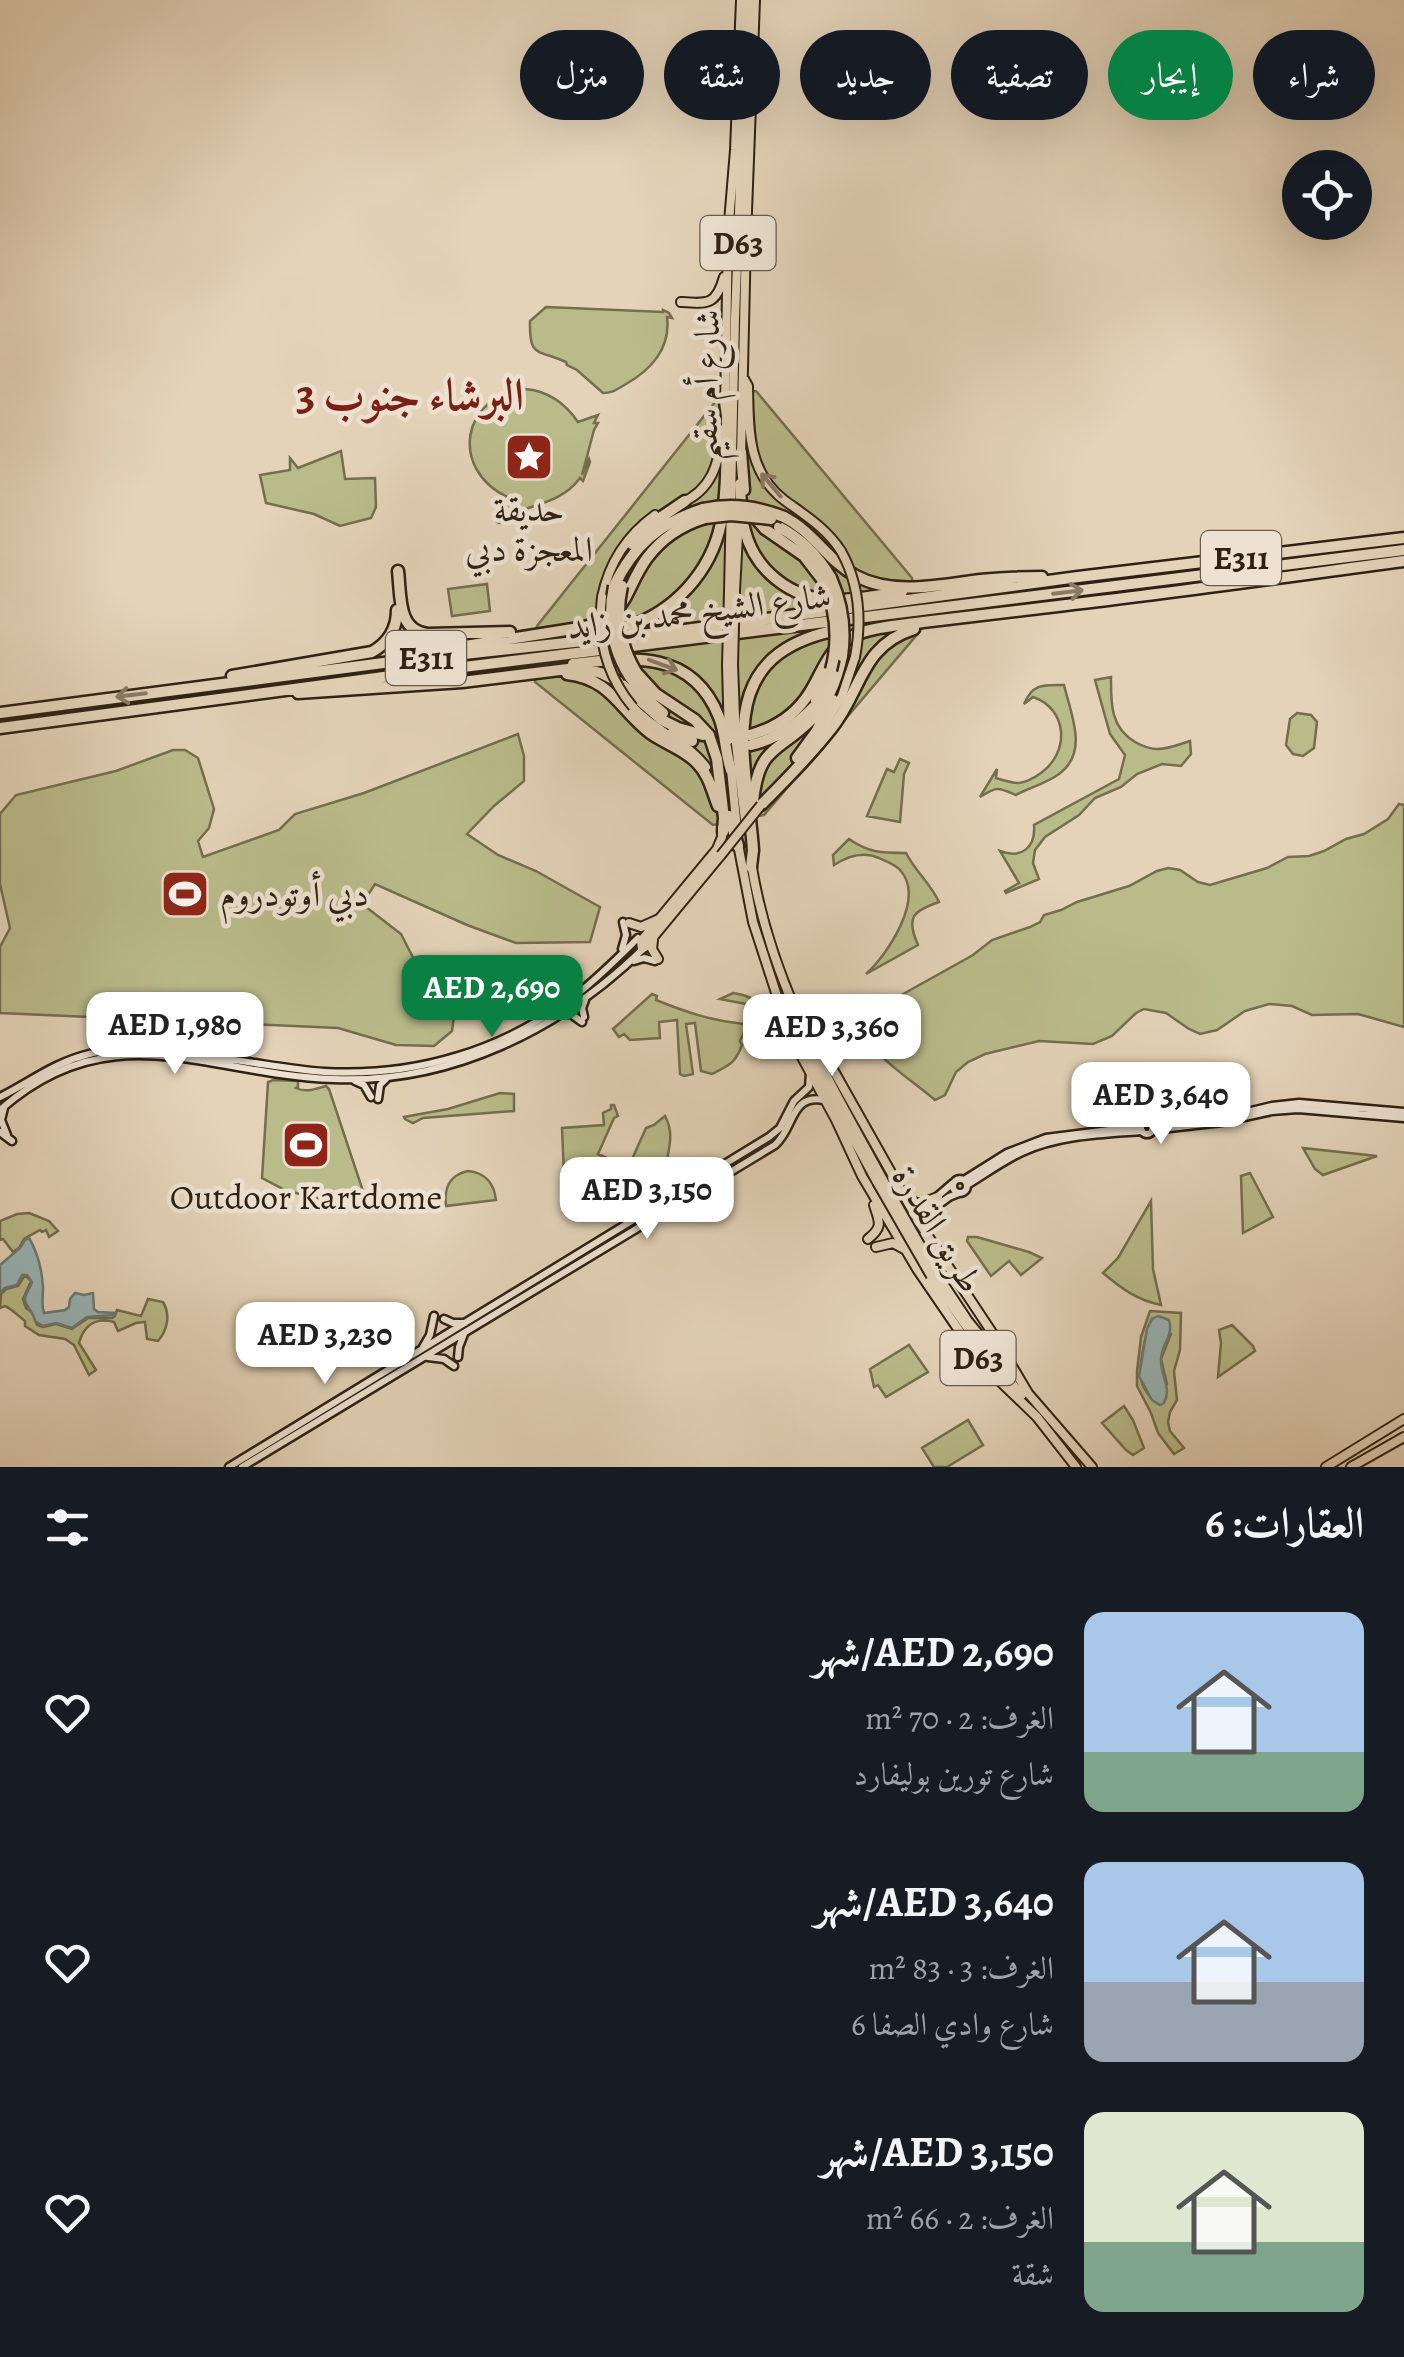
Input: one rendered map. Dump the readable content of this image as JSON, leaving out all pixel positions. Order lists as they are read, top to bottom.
{
  "streets": {
    "highway": ["E311", "شارع الشيخ محمد بن زايد"],
    "main road": ["D63", "شارع أم سقيم", "طريق القدرة"]
  },
  "crossings": [
    ["D63", "شارع أم سقيم"],
    ["D63", "طريق القدرة"]
  ],
  "districts": ["البرشاء جنوب 3"],
  "places": {
    "place": ["حديقة المعجزة دبي"],
    "sports": ["دبي أوتودروم", "Outdoor Kartdome"]
  },
  "page": {
    "chip": [
      "شراء",
      "إيجار",
      "تصفية",
      "جديد",
      "شقة",
      "منزل"
    ],
    "price": [
      "AED 2,690",
      "AED 1,980",
      "AED 3,360",
      "AED 3,640",
      "AED 3,150",
      "AED 3,230"
    ],
    "heading": "العقارات: 6",
    "list": [
      {
        "name": "AED 2,690/شهر",
        "note": "الغرف: 2 · 70 m² · شارع تورين بوليفارد"
      },
      {
        "name": "AED 3,640/شهر",
        "note": "الغرف: 3 · 83 m² · شارع وادي الصفا 6"
      },
      {
        "name": "AED 3,150/شهر",
        "note": "الغرف: 2 · 66 m² · شقة"
      }
    ]
  }
}
